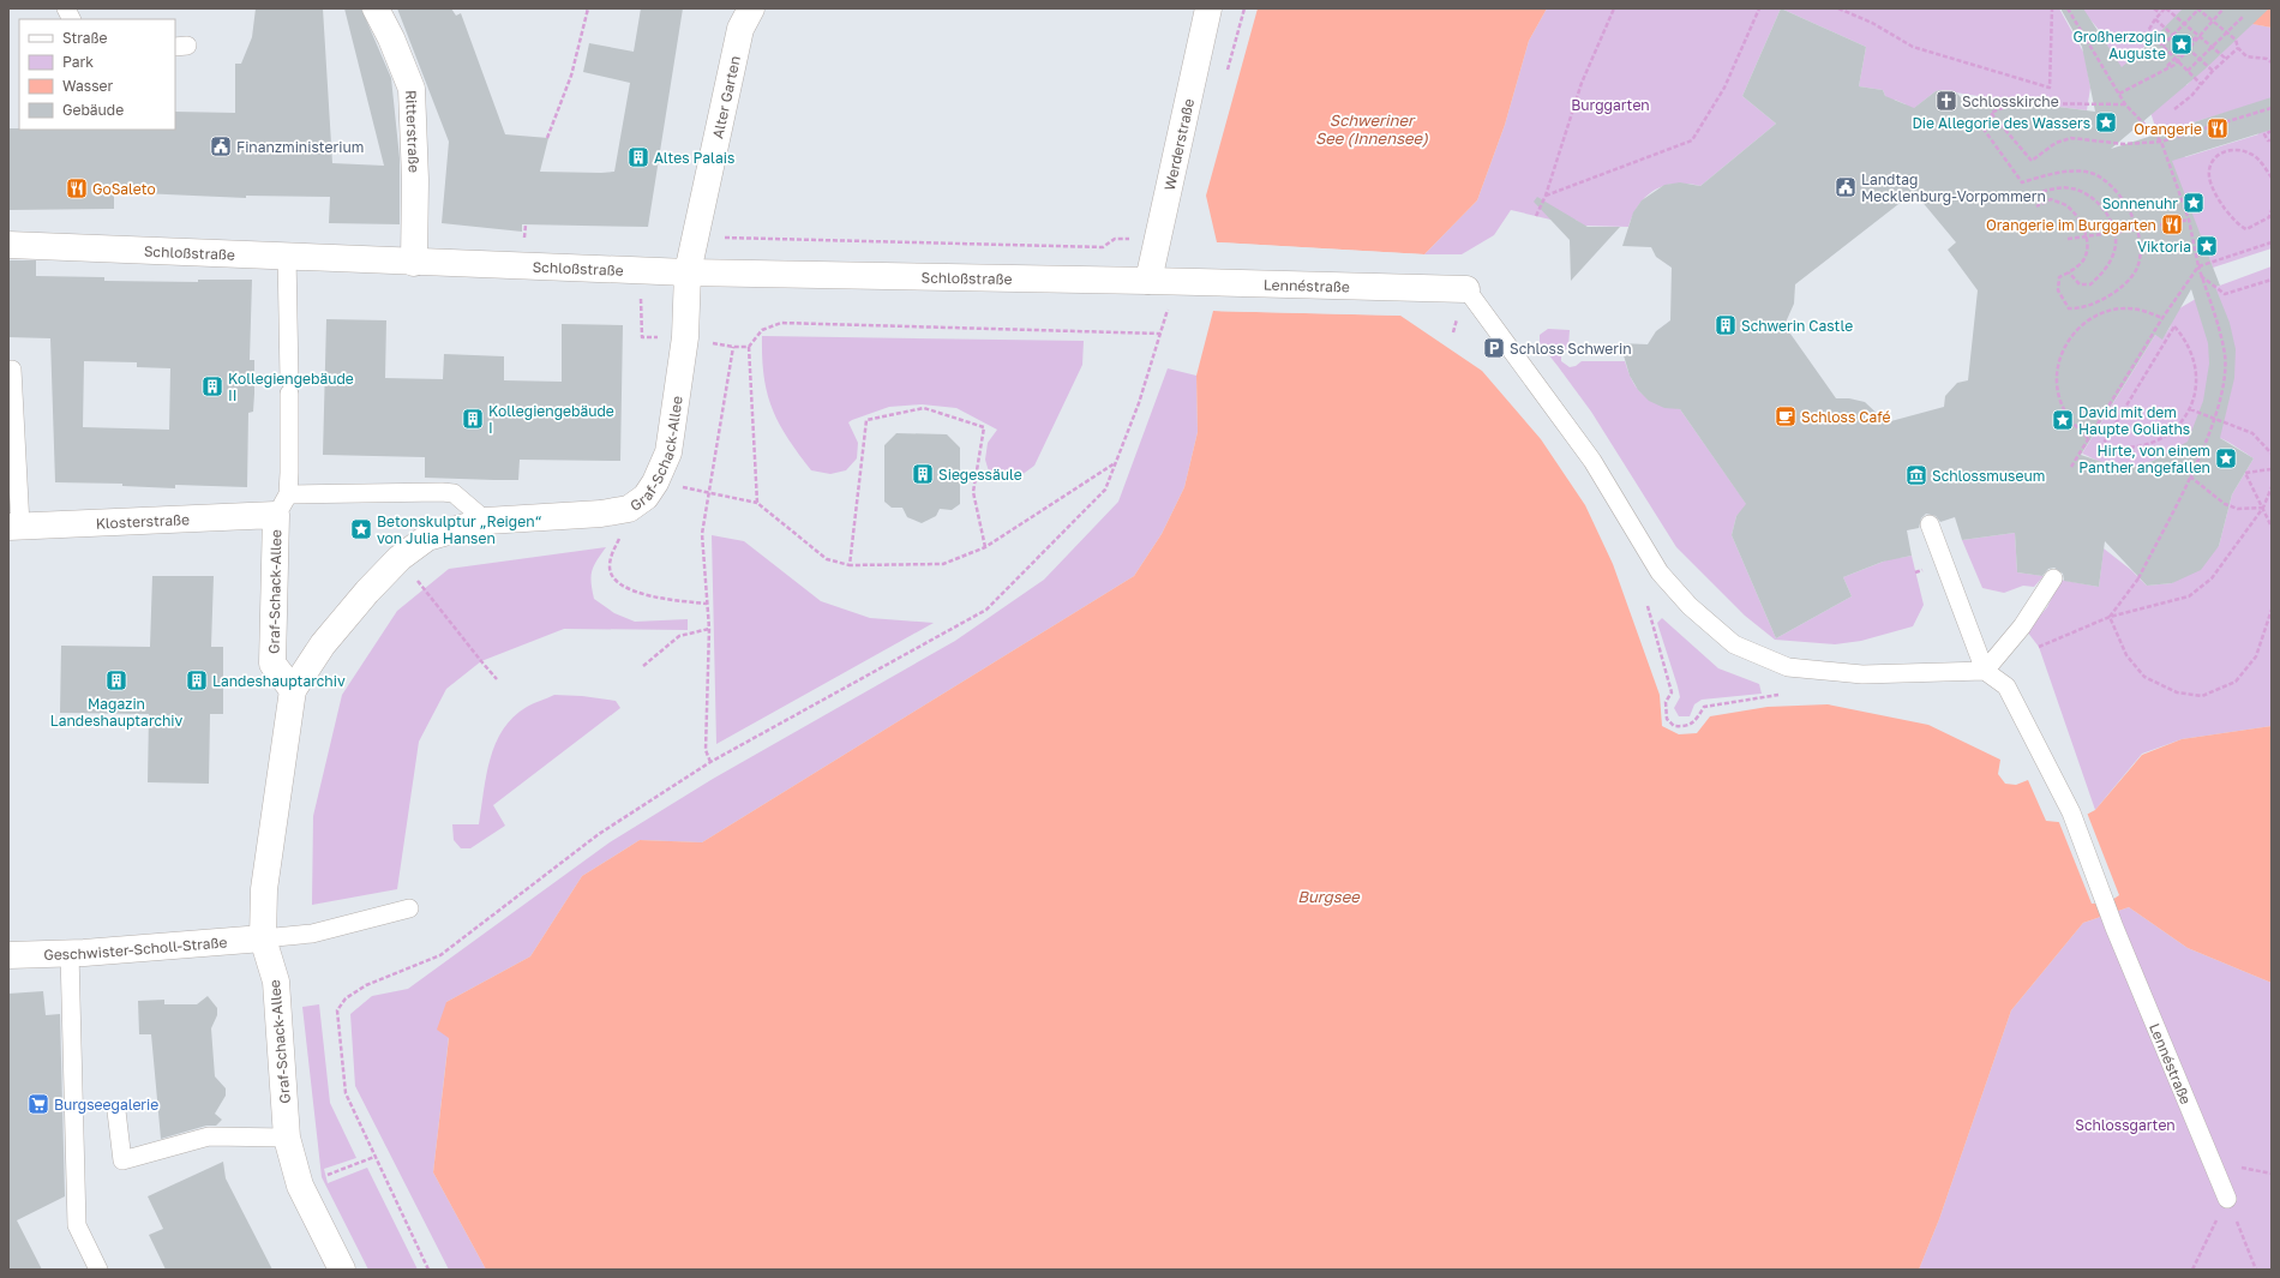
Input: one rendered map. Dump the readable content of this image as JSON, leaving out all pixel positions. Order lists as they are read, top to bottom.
{
  "streets": {
    "street": [
      "Alter Garten",
      "Ritterstraße",
      "Werderstraße",
      "Schloßstraße",
      "Lennéstraße",
      "Graf-Schack-Allee",
      "Klosterstraße",
      "Geschwister-Scholl-Straße"
    ]
  },
  "crossings": [
    ["Alter Garten", "Schloßstraße"],
    ["Alter Garten", "Graf-Schack-Allee"],
    ["Ritterstraße", "Schloßstraße"],
    ["Werderstraße", "Schloßstraße"],
    ["Werderstraße", "Lennéstraße"],
    ["Schloßstraße", "Lennéstraße"],
    ["Schloßstraße", "Graf-Schack-Allee"],
    ["Graf-Schack-Allee", "Klosterstraße"],
    ["Graf-Schack-Allee", "Geschwister-Scholl-Straße"]
  ],
  "water": ["Schweriner See (Innensee)", "Burgsee"],
  "parks": ["Burggarten", "Schlossgarten"],
  "places": {
    "place": [
      "Großherzogin Auguste",
      "Die Allegorie des Wassers",
      "Sonnenuhr",
      "Viktoria",
      "David mit dem Haupte Goliaths",
      "Hirte, von einem Panther angefallen",
      "Betonskulptur „Reigen“ von Julia Hansen"
    ],
    "church": ["Schlosskirche"],
    "restaurant": ["Orangerie", "GoSaleto", "Orangerie im Burggarten"],
    "public building": ["Finanzministerium", "Landtag Mecklenburg-Vorpommern"],
    "building": [
      "Altes Palais",
      "Schwerin Castle",
      "Kollegiengebäude II",
      "Kollegiengebäude I",
      "Siegessäule",
      "Magazin Landeshauptarchiv",
      "Landeshauptarchiv"
    ],
    "parking": ["Schloss Schwerin"],
    "cafe": ["Schloss Café"],
    "museum": ["Schlossmuseum"],
    "supermarket": ["Burgseegalerie"]
  },
  "legend": [
    "Straße",
    "Park",
    "Wasser",
    "Gebäude"
  ]
}
